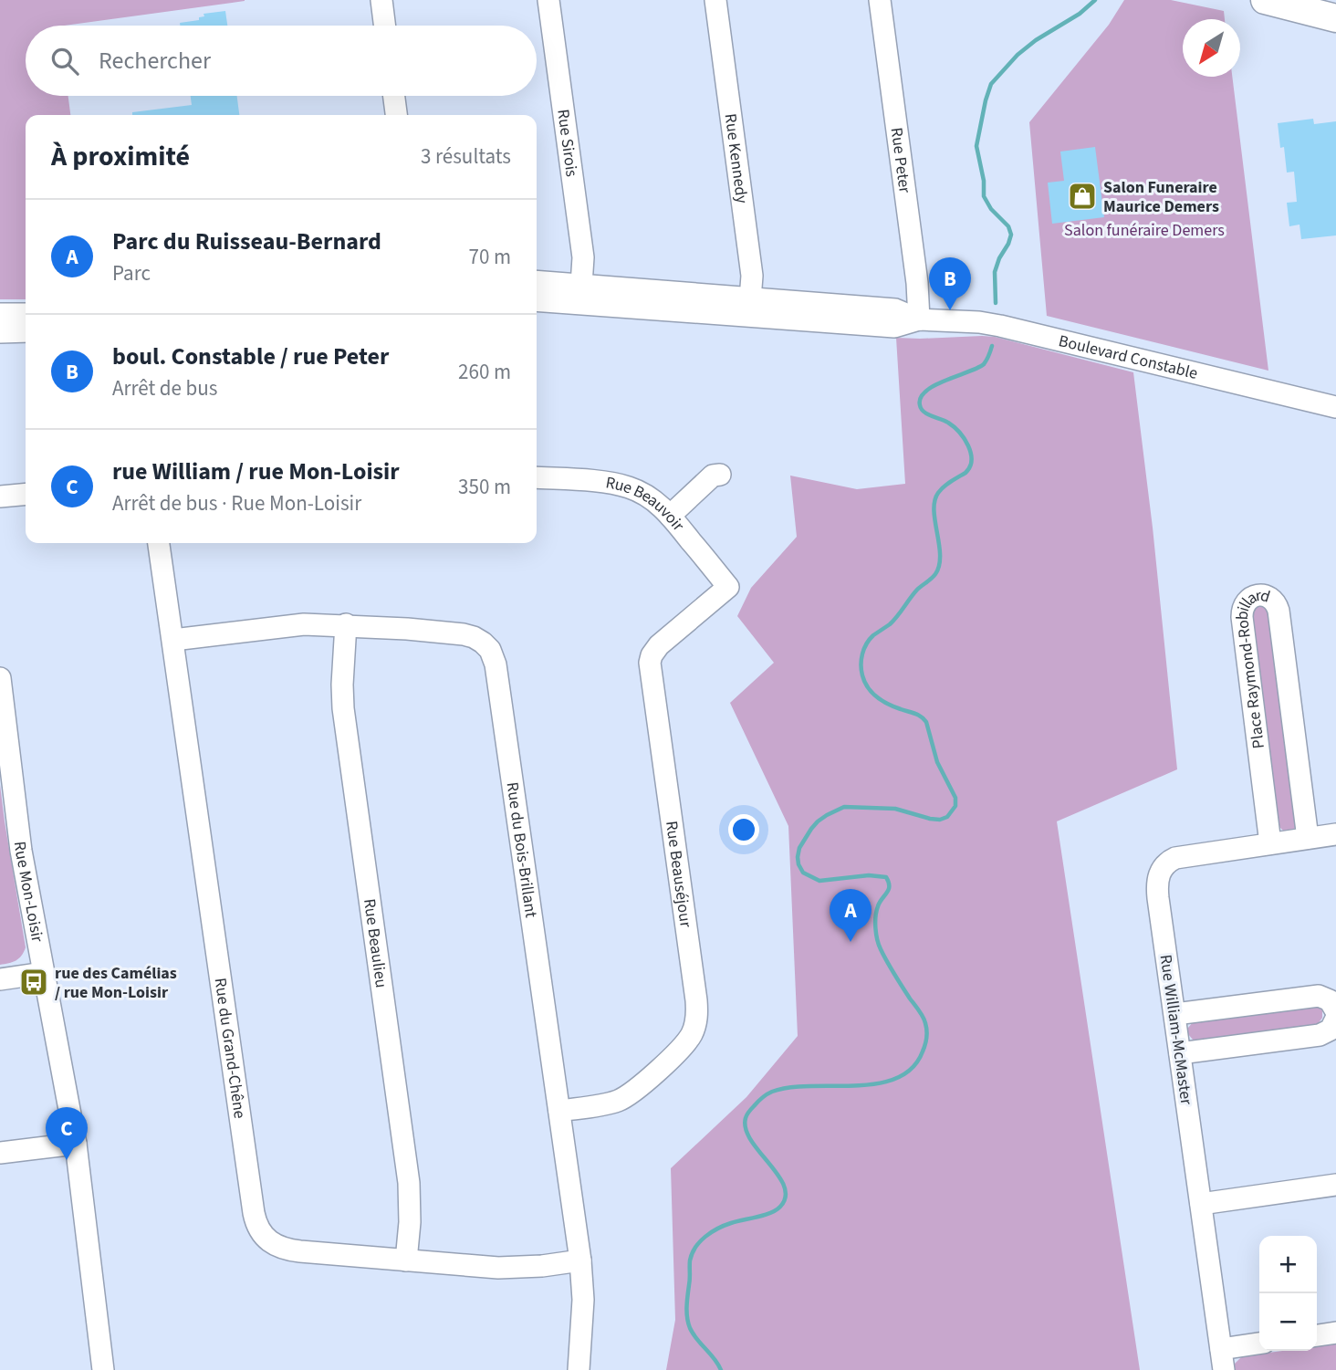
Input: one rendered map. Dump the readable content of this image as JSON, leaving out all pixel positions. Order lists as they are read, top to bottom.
{
  "streets": {
    "street": [
      "Rue Sirois",
      "Rue Kennedy",
      "Rue Peter",
      "Boulevard Constable",
      "Rue Beauvoir",
      "Place Raymond-Robillard",
      "Rue du Bois-Brillant",
      "Rue Beauséjour",
      "Rue Mon-Loisir",
      "Rue Beaulieu",
      "Rue William-McMaster",
      "Rue du Grand-Chêne"
    ]
  },
  "crossings": [
    ["Rue Sirois", "Boulevard Constable"],
    ["Rue Kennedy", "Boulevard Constable"],
    ["Rue Peter", "Boulevard Constable"],
    ["Rue Beauvoir", "Rue Beauséjour"],
    ["Place Raymond-Robillard", "Rue William-McMaster"],
    ["Rue du Bois-Brillant", "Rue Beauséjour"],
    ["Rue du Bois-Brillant", "Rue Beaulieu"],
    ["Rue du Bois-Brillant", "Rue du Grand-Chêne"],
    ["Rue Beaulieu", "Rue du Grand-Chêne"]
  ],
  "parks": ["Salon funéraire Demers"],
  "places": {
    "shop": ["Salon Funeraire Maurice Demers"],
    "bus stop": ["rue des Camélias / rue Mon-Loisir"]
  },
  "north": "bottom left",
  "page": {
    "search": "Rechercher",
    "heading": ["À proximité", "3 résultats"],
    "list": [
      {
        "mark": "A",
        "name": "Parc du Ruisseau-Bernard",
        "note": "Parc",
        "value": "70 m"
      },
      {
        "mark": "B",
        "name": "boul. Constable / rue Peter",
        "note": "Arrêt de bus",
        "value": "260 m"
      },
      {
        "mark": "C",
        "name": "rue William / rue Mon-Loisir",
        "note": "Arrêt de bus · Rue Mon-Loisir",
        "value": "350 m"
      }
    ],
    "pins": ["B", "A", "C"],
    "map_buttons": ["+", "−"]
  }
}
